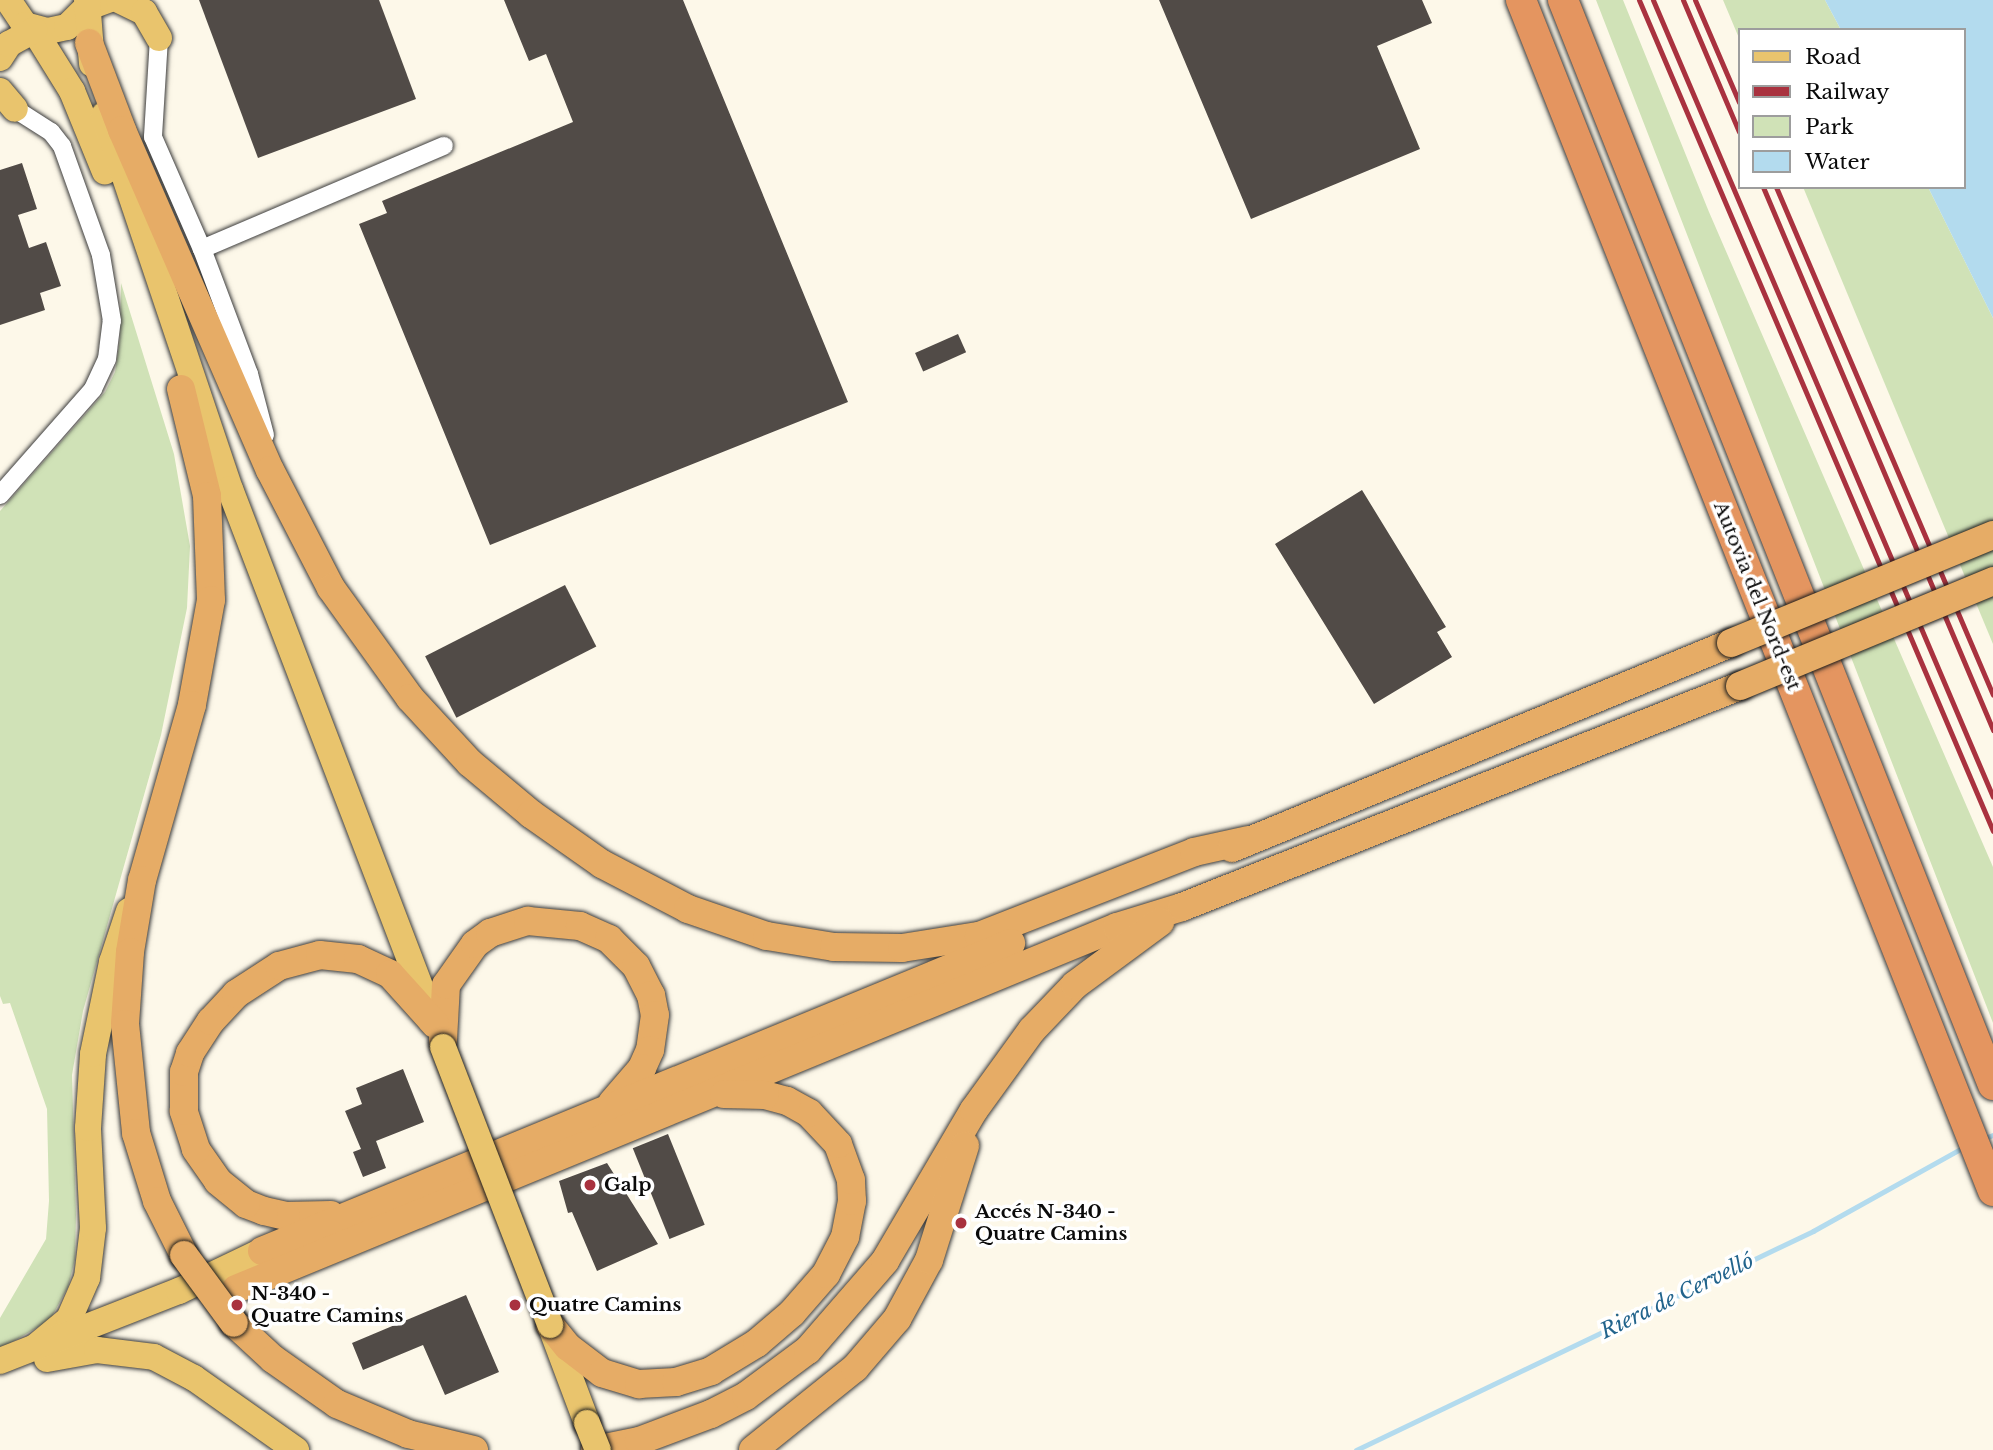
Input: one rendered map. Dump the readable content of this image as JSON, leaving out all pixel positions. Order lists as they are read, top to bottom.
{
  "streets": {
    "highway": ["Autovia del Nord-est"]
  },
  "water": ["Riera de Cervelló"],
  "places": [
    "Galp",
    "Accés N-340 - Quatre Camins",
    "N-340 - Quatre Camins",
    "Quatre Camins"
  ],
  "legend": [
    "Road",
    "Railway",
    "Park",
    "Water"
  ]
}
